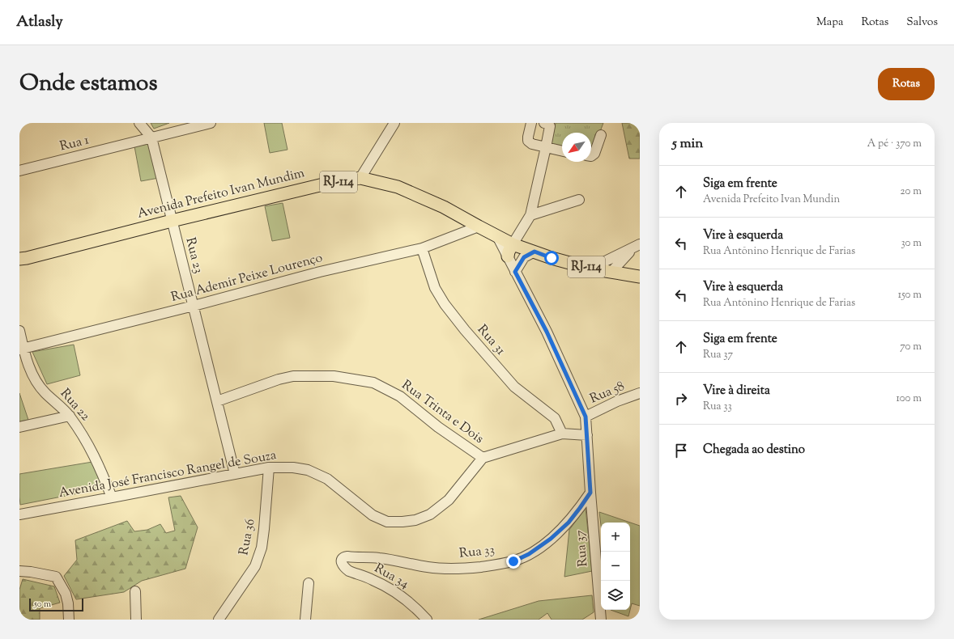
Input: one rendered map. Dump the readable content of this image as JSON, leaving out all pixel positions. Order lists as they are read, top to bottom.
{
  "streets": {
    "main road": ["RJ-114", "Avenida Prefeito Ivan Mundim"],
    "street": [
      "Rua 1",
      "Rua 23",
      "Rua Ademir Peixe Lourenço",
      "Rua 31",
      "Rua 58",
      "Rua 22",
      "Rua Trinta e Dois",
      "Avenida José Francisco Rangel de Souza",
      "Rua 36",
      "Rua 37",
      "Rua 33",
      "Rua 34"
    ]
  },
  "crossings": [
    ["Rua 1", "Rua 23"],
    ["RJ-114", "Avenida Prefeito Ivan Mundim"],
    ["RJ-114", "Rua 37"],
    ["Avenida Prefeito Ivan Mundim", "Rua 23"],
    ["Avenida Prefeito Ivan Mundim", "Rua Ademir Peixe Lourenço"],
    ["Avenida Prefeito Ivan Mundim", "Rua 37"],
    ["Rua 23", "Rua Ademir Peixe Lourenço"],
    ["Rua 23", "Rua Trinta e Dois"],
    ["Rua 23", "Avenida José Francisco Rangel de Souza"],
    ["Rua Ademir Peixe Lourenço", "Rua 31"],
    ["Rua Ademir Peixe Lourenço", "Rua 22"],
    ["Rua 58", "Rua 37"],
    ["Rua 22", "Avenida José Francisco Rangel de Souza"],
    ["Rua Trinta e Dois", "Avenida José Francisco Rangel de Souza"],
    ["Avenida José Francisco Rangel de Souza", "Rua 36"],
    ["Rua 37", "Rua 33"],
    ["Rua 33", "Rua 34"]
  ],
  "scale_bar": "50 m",
  "north": "bottom left",
  "page": {
    "header": "Atlasly",
    "nav": ["Mapa", "Rotas", "Salvos"],
    "title": "Onde estamos",
    "buttons": "Rotas",
    "heading": ["5 min", "A pé · 370 m"],
    "list": [
      ["Siga em frente", "Avenida Prefeito Ivan Mundin", "20 m"],
      ["Vire à esquerda", "Rua Antōnino Henrique de Farias", "30 m"],
      ["Vire à esquerda", "Rua Antōnino Henrique de Farias", "150 m"],
      ["Siga em frente", "Rua 37", "70 m"],
      ["Vire à direita", "Rua 33", "100 m"],
      "Chegada ao destino"
    ],
    "map_buttons": ["+", "−"],
    "scale": "50 m"
  }
}
